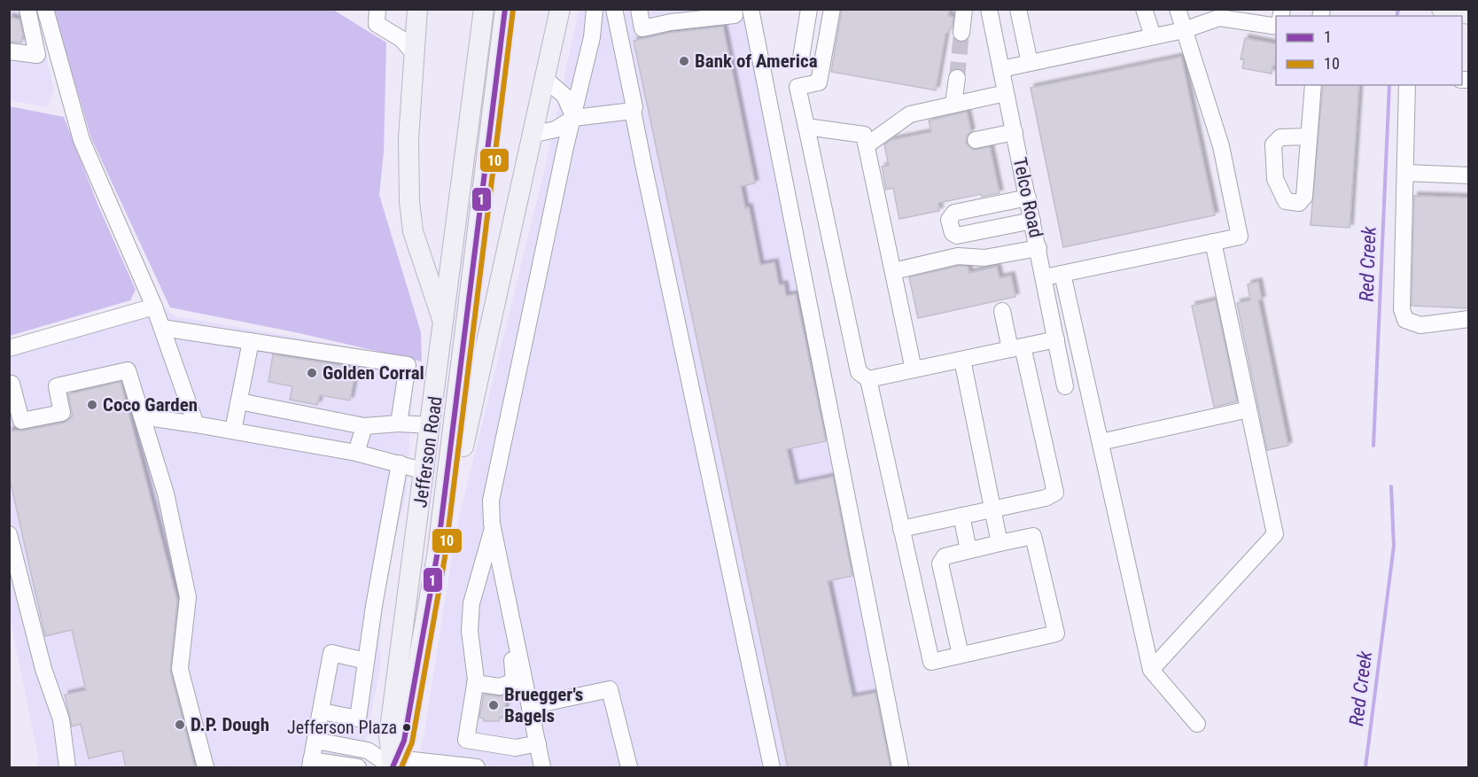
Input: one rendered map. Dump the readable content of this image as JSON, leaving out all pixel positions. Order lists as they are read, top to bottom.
{
  "streets": {
    "main road": ["Jefferson Road"],
    "street": ["Telco Road"]
  },
  "water": ["Red Creek"],
  "places": [
    "Bank of America",
    "Golden Corral",
    "Coco Garden",
    "Bruegger's Bagels",
    "D.P. Dough",
    "Jefferson Plaza"
  ],
  "lines": ["transit line 1", "transit line 10"],
  "legend": ["1", "10"]
}
